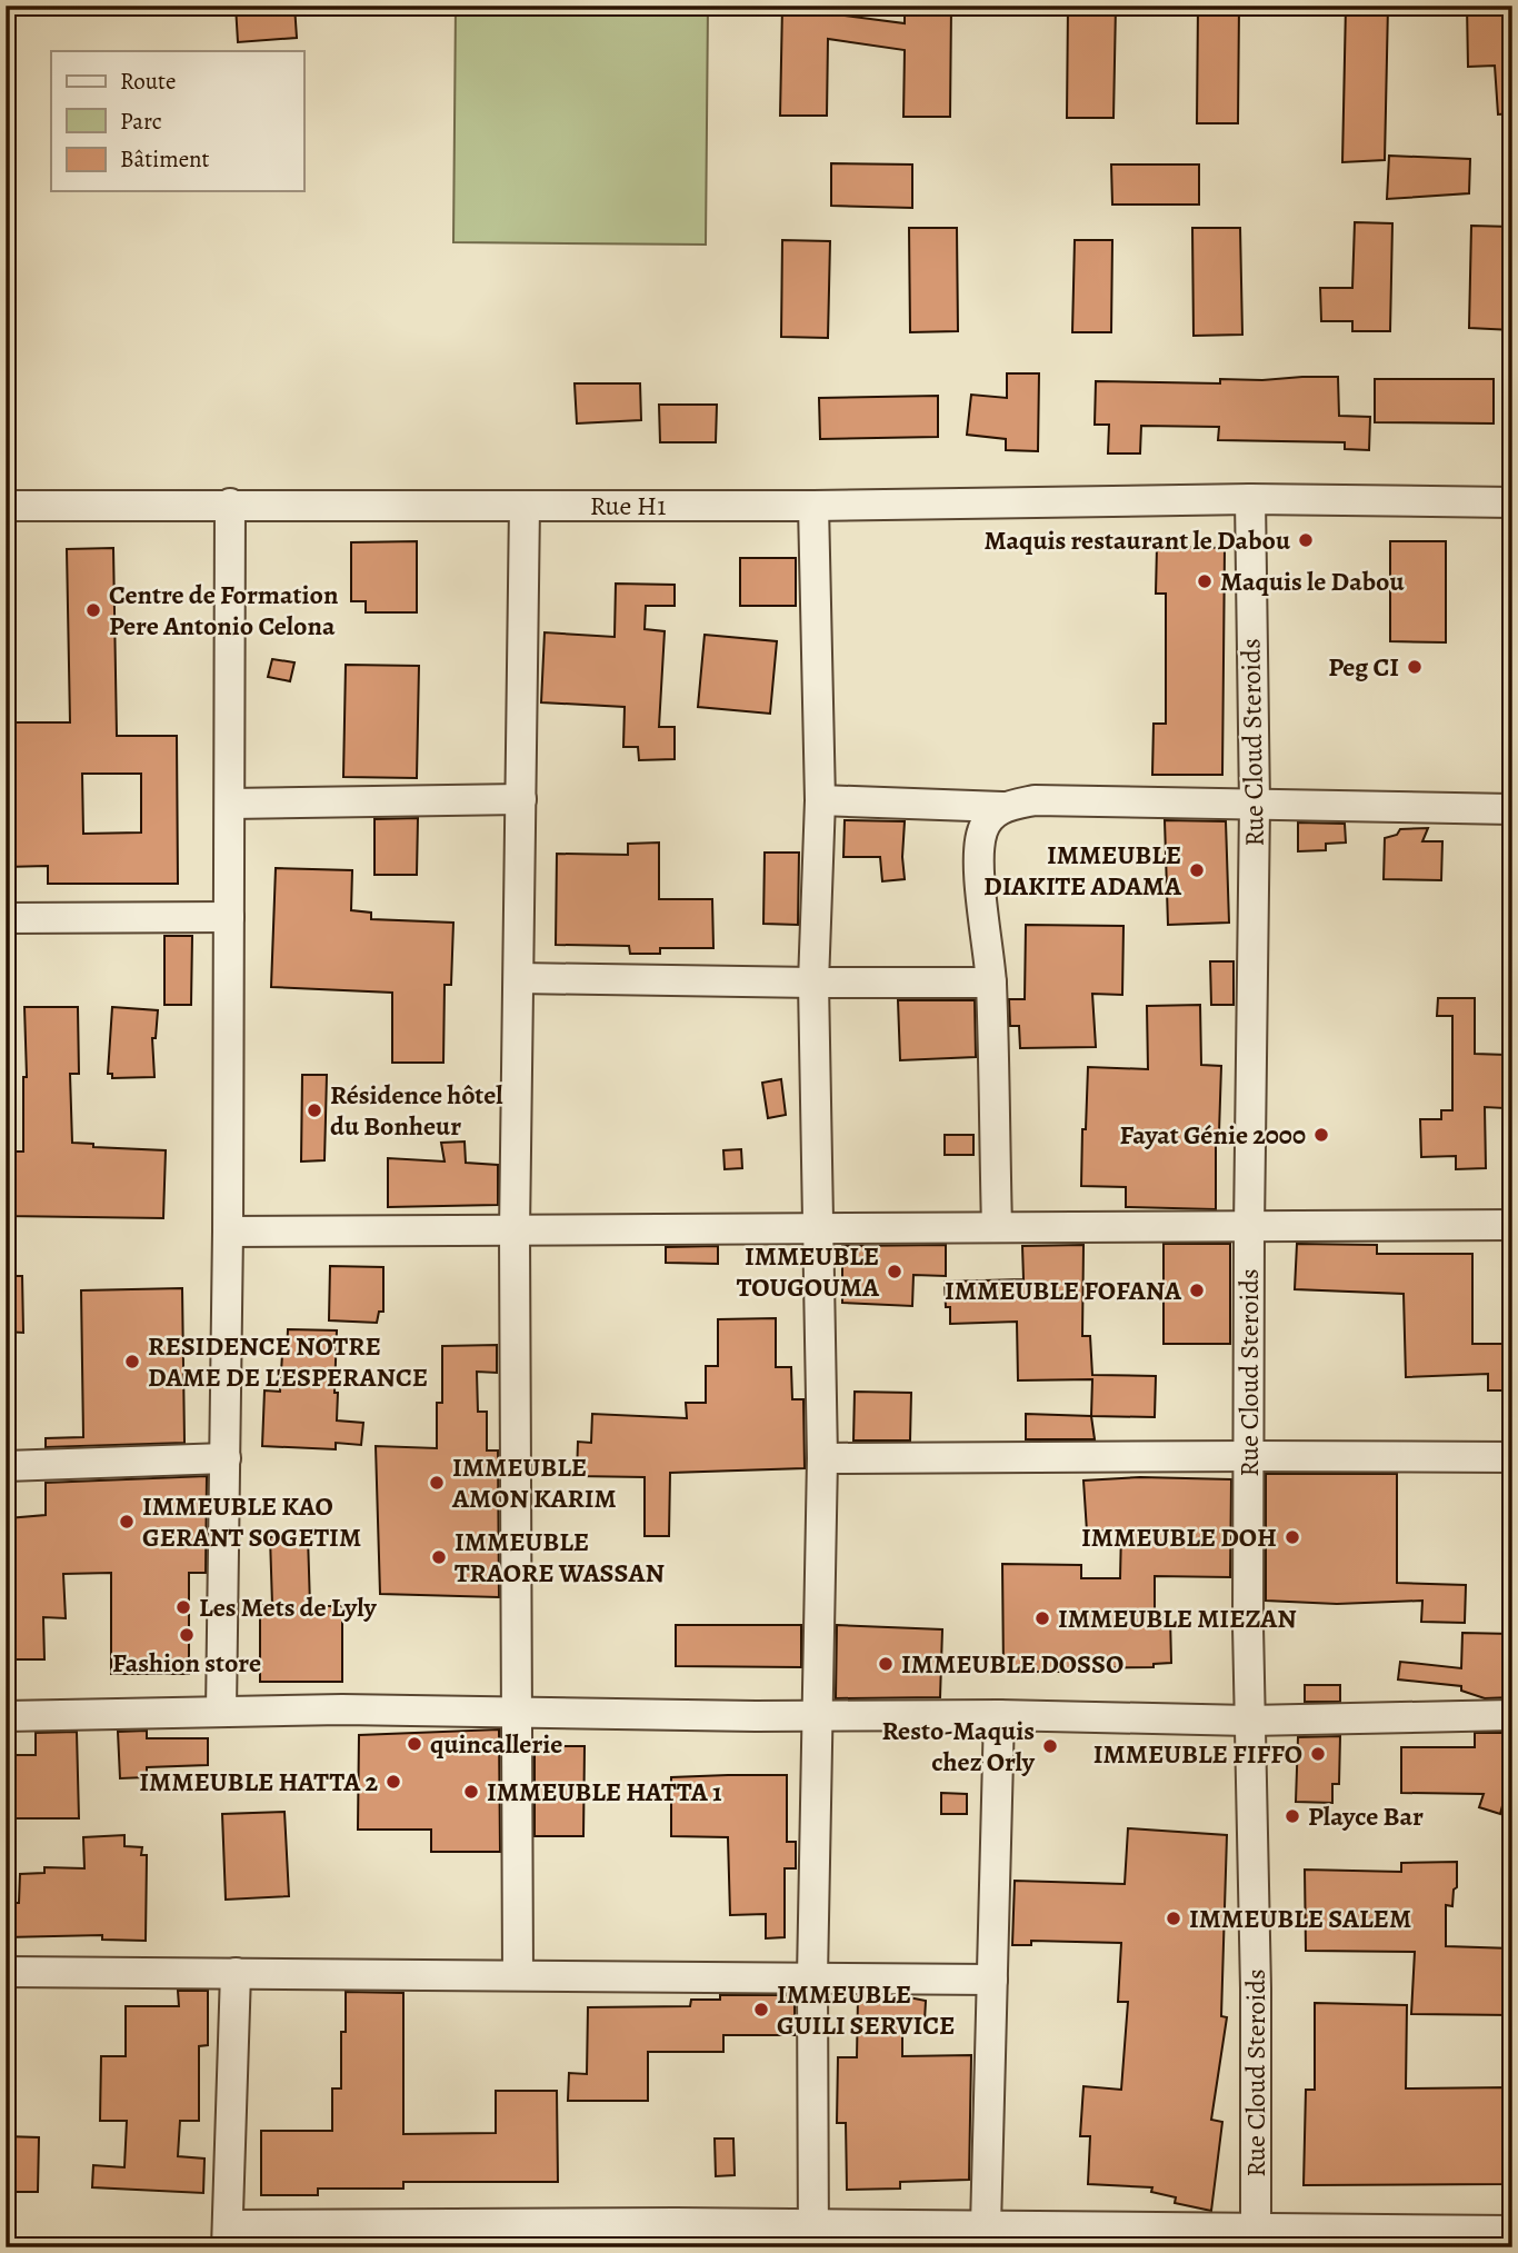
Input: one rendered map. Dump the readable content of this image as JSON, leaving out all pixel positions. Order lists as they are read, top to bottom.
{
  "streets": {
    "street": ["Rue H1", "Rue Cloud Steroids"]
  },
  "crossings": [
    ["Rue H1", "Rue Cloud Steroids"]
  ],
  "places": [
    "Maquis restaurant le Dabou",
    "Maquis le Dabou",
    "Centre de Formation Pere Antonio Celona",
    "Peg CI",
    "IMMEUBLE DIAKITE ADAMA",
    "Résidence hôtel du Bonheur",
    "Fayat Génie 2000",
    "IMMEUBLE TOUGOUMA",
    "IMMEUBLE FOFANA",
    "RESIDENCE NOTRE DAME DE L'ESPERANCE",
    "IMMEUBLE AMON KARIM",
    "IMMEUBLE KAO GERANT SOGETIM",
    "IMMEUBLE DOH",
    "IMMEUBLE TRAORE WASSAN",
    "Les Mets de Lyly",
    "IMMEUBLE MIEZAN",
    "Fashion store",
    "IMMEUBLE DOSSO",
    "quincallerie",
    "Resto-Maquis chez Orly",
    "IMMEUBLE FIFFO",
    "IMMEUBLE HATTA 2",
    "IMMEUBLE HATTA 1",
    "Playce Bar",
    "IMMEUBLE SALEM",
    "IMMEUBLE GUILI SERVICE"
  ],
  "legend": ["Route", "Parc", "Bâtiment"]
}
